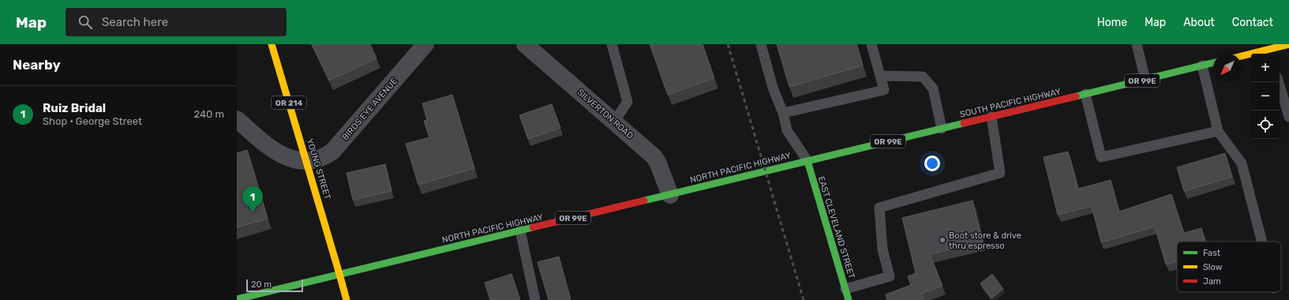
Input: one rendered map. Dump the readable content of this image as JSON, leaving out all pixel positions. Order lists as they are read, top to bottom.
{
  "streets": {
    "main road": [
      "OR 99E",
      "OR 214",
      "SOUTH PACIFIC HIGHWAY",
      "NORTH PACIFIC HIGHWAY",
      "YOUNG STREET",
      "EAST CLEVELAND STREET"
    ],
    "street": ["BIRDS EYE AVENUE", "SILVERTON ROAD"]
  },
  "crossings": [
    ["SOUTH PACIFIC HIGHWAY", "NORTH PACIFIC HIGHWAY"],
    ["SOUTH PACIFIC HIGHWAY", "EAST CLEVELAND STREET"],
    ["BIRDS EYE AVENUE", "YOUNG STREET"],
    ["SILVERTON ROAD", "NORTH PACIFIC HIGHWAY"],
    ["NORTH PACIFIC HIGHWAY", "YOUNG STREET"],
    ["NORTH PACIFIC HIGHWAY", "EAST CLEVELAND STREET"]
  ],
  "places": ["Boot store & drive thru espresso"],
  "legend": ["Fast", "Slow", "Jam"],
  "scale_bar": "20 m",
  "north": "bottom left",
  "page": {
    "header": "Map",
    "search": "Search here",
    "nav": [
      "Home",
      "Map",
      "About",
      "Contact"
    ],
    "heading": "Nearby",
    "map_buttons": ["+", "−"],
    "list": [
      {
        "mark": "1",
        "name": "Ruiz Bridal",
        "note": "Shop · George Street",
        "value": "240 m"
      }
    ],
    "pins": "1",
    "scale": "20 m"
  }
}
